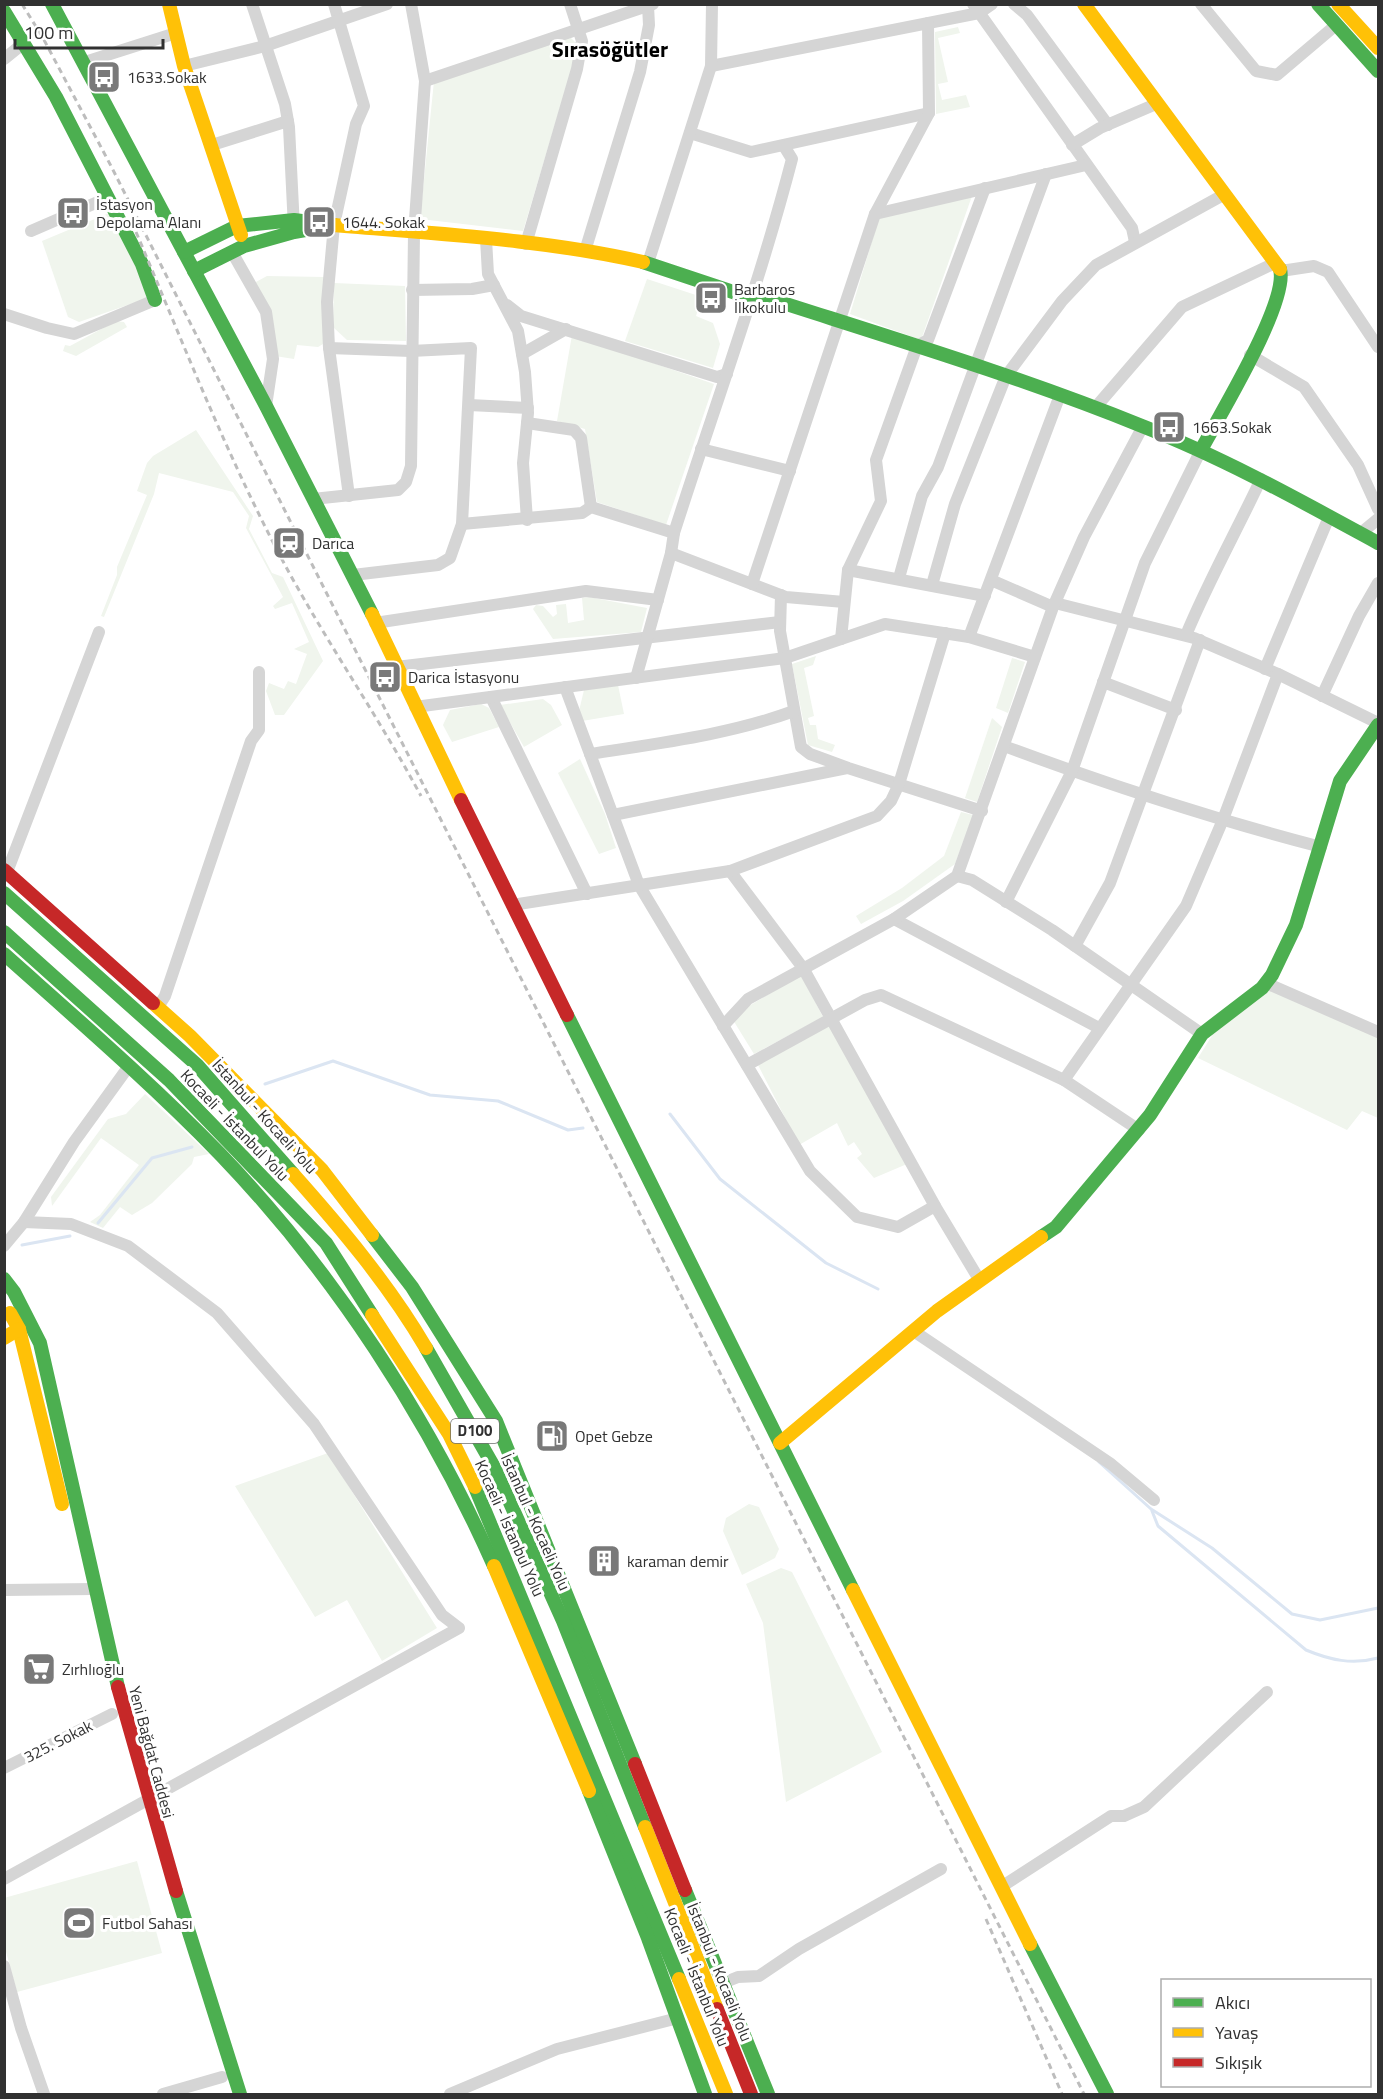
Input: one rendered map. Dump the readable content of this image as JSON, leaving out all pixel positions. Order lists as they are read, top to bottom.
{
  "streets": {
    "main road": [
      "İstanbul - Kocaeli Yolu",
      "Kocaeli - İstanbul Yolu",
      "D100",
      "Yeni Bağdat Caddesi"
    ],
    "street": ["325. Sokak"]
  },
  "crossings": [
    ["325. Sokak", "Yeni Bağdat Caddesi"]
  ],
  "districts": ["Sırasöğütler"],
  "places": {
    "bus stop": [
      "1633.Sokak",
      "İstasyon Depolama Alanı",
      "1644. Sokak",
      "Barbaros İlkokulu",
      "1663.Sokak",
      "Darica İstasyonu"
    ],
    "station": ["Darıca"],
    "fuel station": ["Opet Gebze"],
    "building": ["karaman demir"],
    "supermarket": ["Zırhlıoğlu"],
    "sports": ["Futbol Sahası"]
  },
  "legend": ["Akıcı", "Yavaş", "Sıkışık"],
  "scale_bar": "100 m"
}
